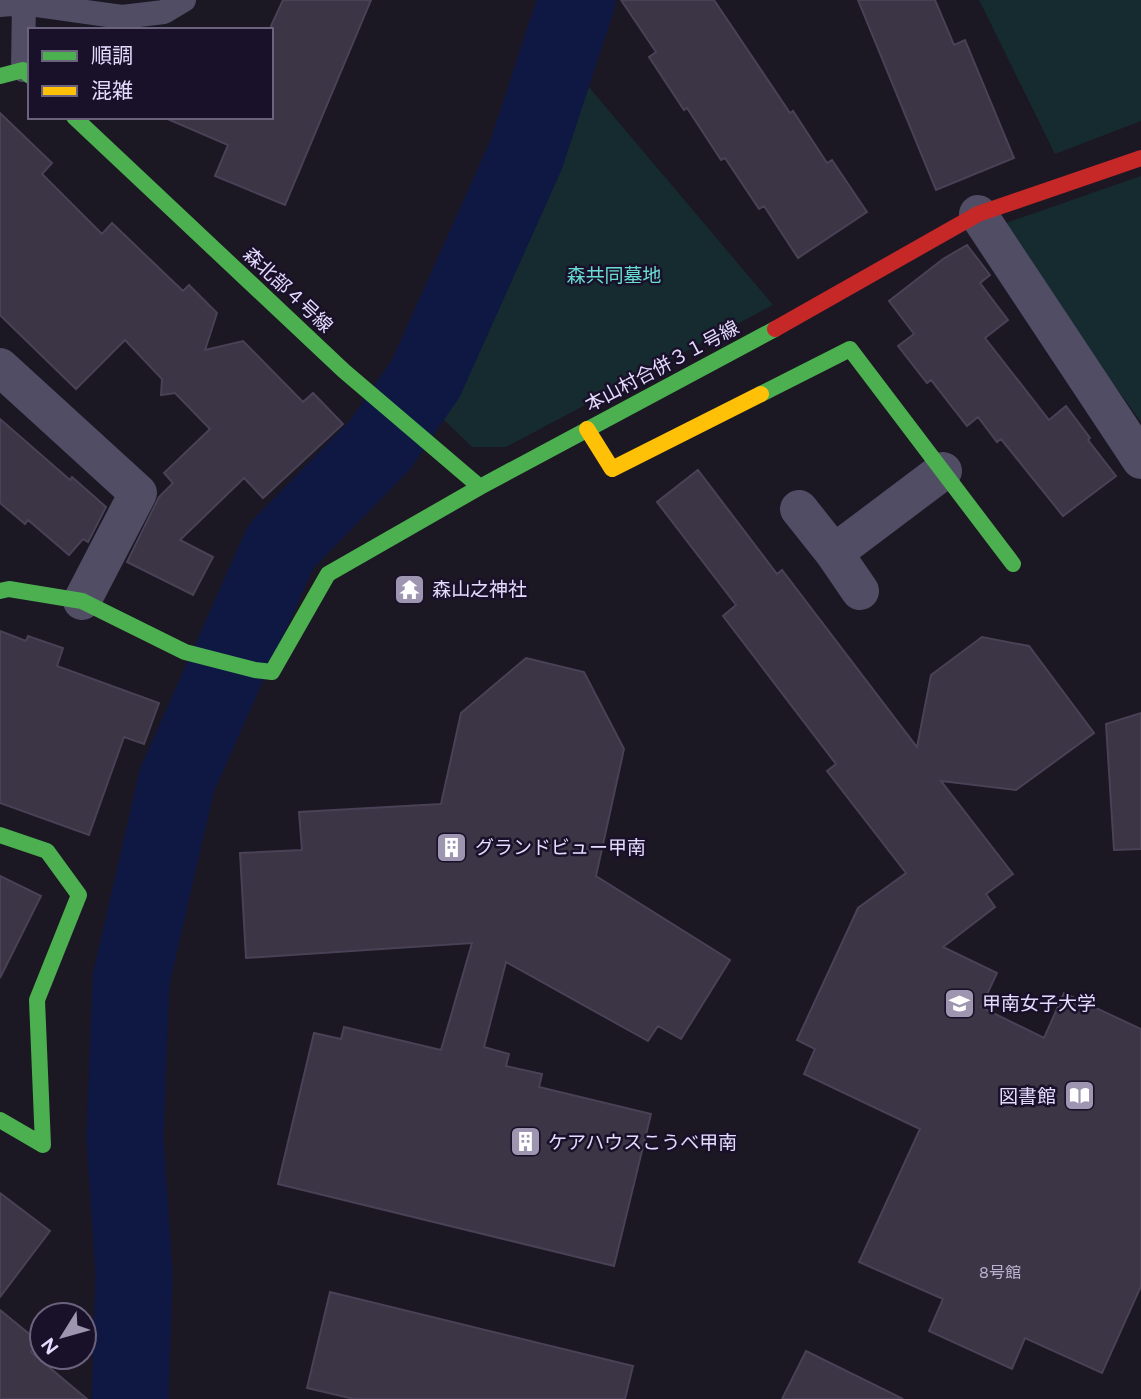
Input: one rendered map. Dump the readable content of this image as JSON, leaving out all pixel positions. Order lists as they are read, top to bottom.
{
  "streets": {
    "street": ["森北部４号線", "本山村合併３１号線"]
  },
  "crossings": [
    ["森北部４号線", "本山村合併３１号線"]
  ],
  "parks": ["森共同墓地"],
  "places": {
    "temple": ["森山之神社"],
    "building": ["グランドビュー甲南", "ケアハウスこうべ甲南"],
    "school or university": ["甲南女子大学"],
    "library": ["図書館"]
  },
  "house_numbers": ["8号館"],
  "legend": ["順調", "混雑"],
  "north": "bottom left"
}
